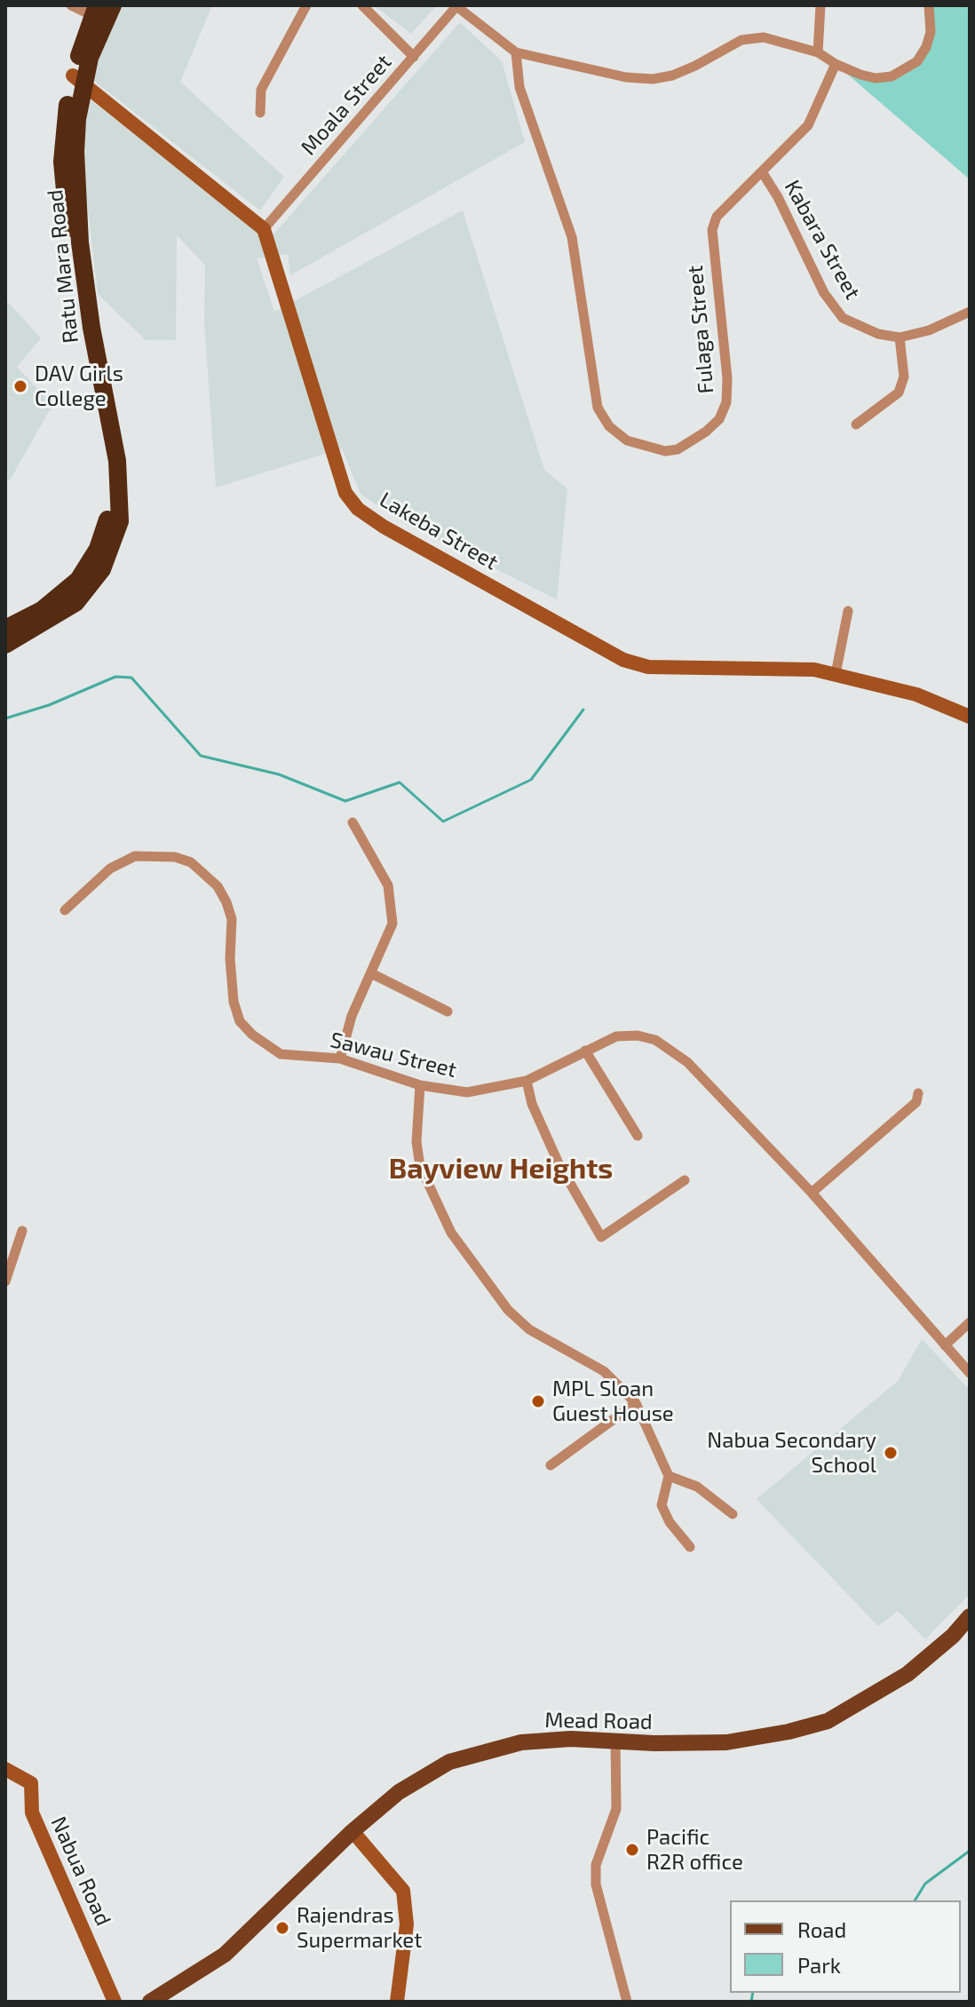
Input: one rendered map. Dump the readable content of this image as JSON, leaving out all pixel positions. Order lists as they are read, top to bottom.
{
  "streets": {
    "highway": ["Ratu Mara Road"],
    "main road": ["Lakeba Street", "Mead Road", "Nabua Road"],
    "street": [
      "Moala Street",
      "Kabara Street",
      "Fulaga Street",
      "Sawau Street"
    ]
  },
  "crossings": [
    ["Moala Street", "Lakeba Street"],
    ["Kabara Street", "Fulaga Street"]
  ],
  "districts": ["Bayview Heights"],
  "places": [
    "DAV Girls College",
    "MPL Sloan Guest House",
    "Nabua Secondary School",
    "Pacific R2R office",
    "Rajendras Supermarket"
  ],
  "legend": ["Road", "Park"]
}
